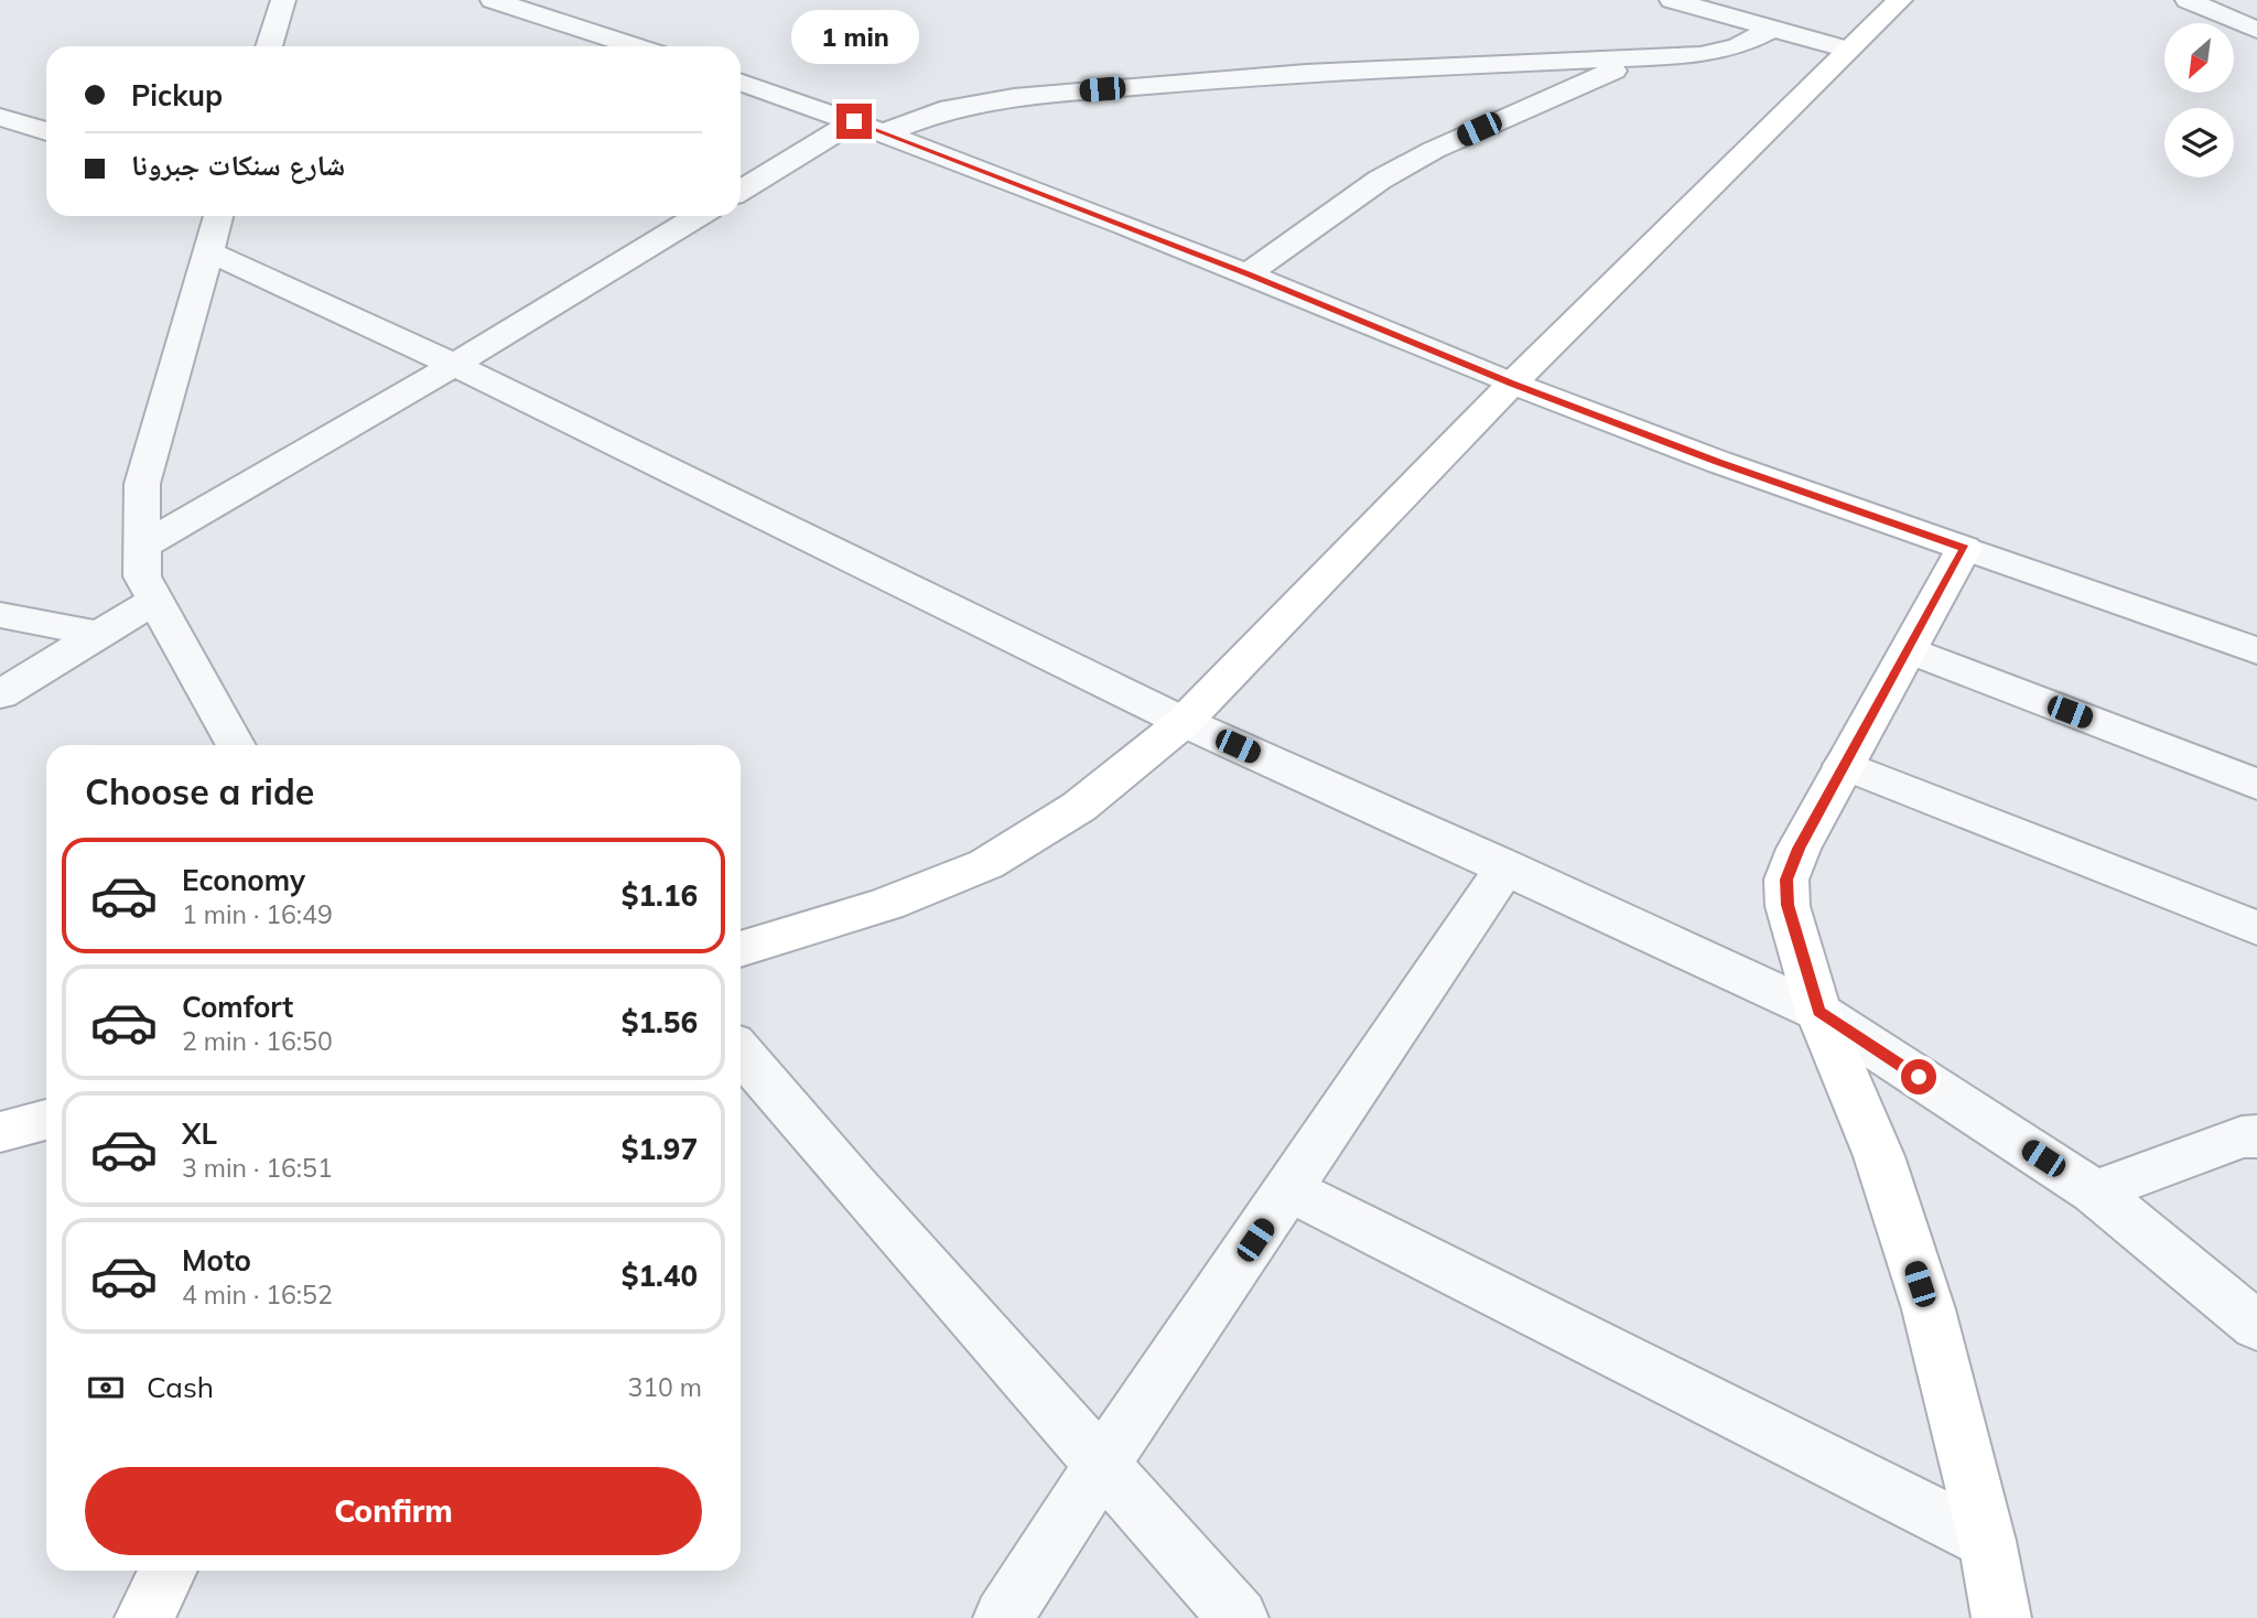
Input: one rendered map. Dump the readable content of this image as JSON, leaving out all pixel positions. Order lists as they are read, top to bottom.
{
  "north": "bottom left",
  "page": {
    "bubble": "1 min",
    "banner": ["Pickup", "شارع سنكات جبرونا"],
    "heading": "Choose a ride",
    "list": [
      {
        "name": "Economy",
        "note": "1 min · 16:49",
        "value": "$1.16"
      },
      {
        "name": "Comfort",
        "note": "2 min · 16:50",
        "value": "$1.56"
      },
      {
        "name": "XL",
        "note": "3 min · 16:51",
        "value": "$1.97"
      },
      {
        "name": "Moto",
        "note": "4 min · 16:52",
        "value": "$1.40"
      }
    ],
    "pay": ["Cash", "310 m"],
    "buttons": "Confirm"
  }
}
